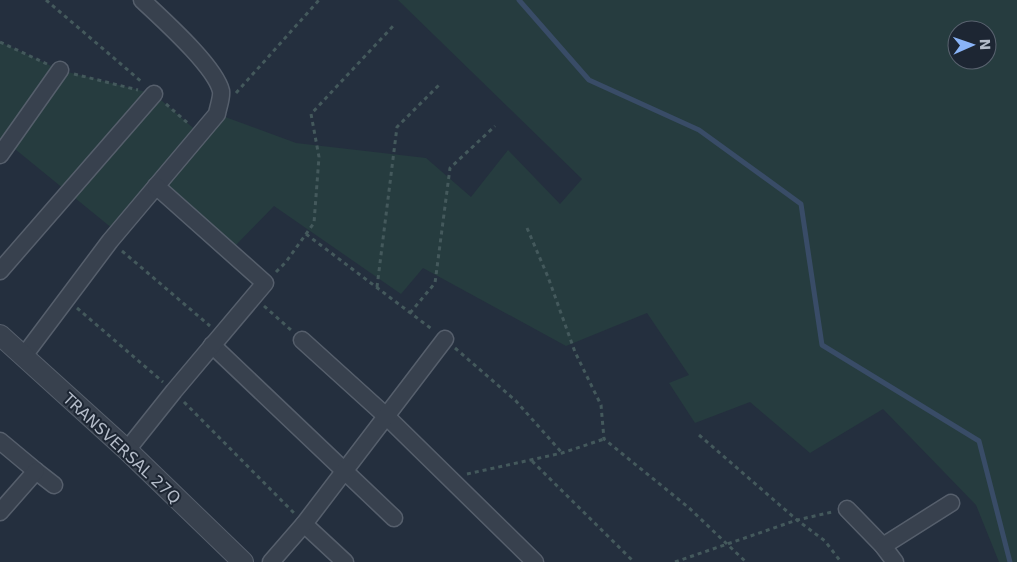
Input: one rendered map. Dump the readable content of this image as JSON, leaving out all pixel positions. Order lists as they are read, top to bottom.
{
  "streets": {
    "street": ["TRANSVERSAL 27Q"]
  },
  "north": "right"
}
